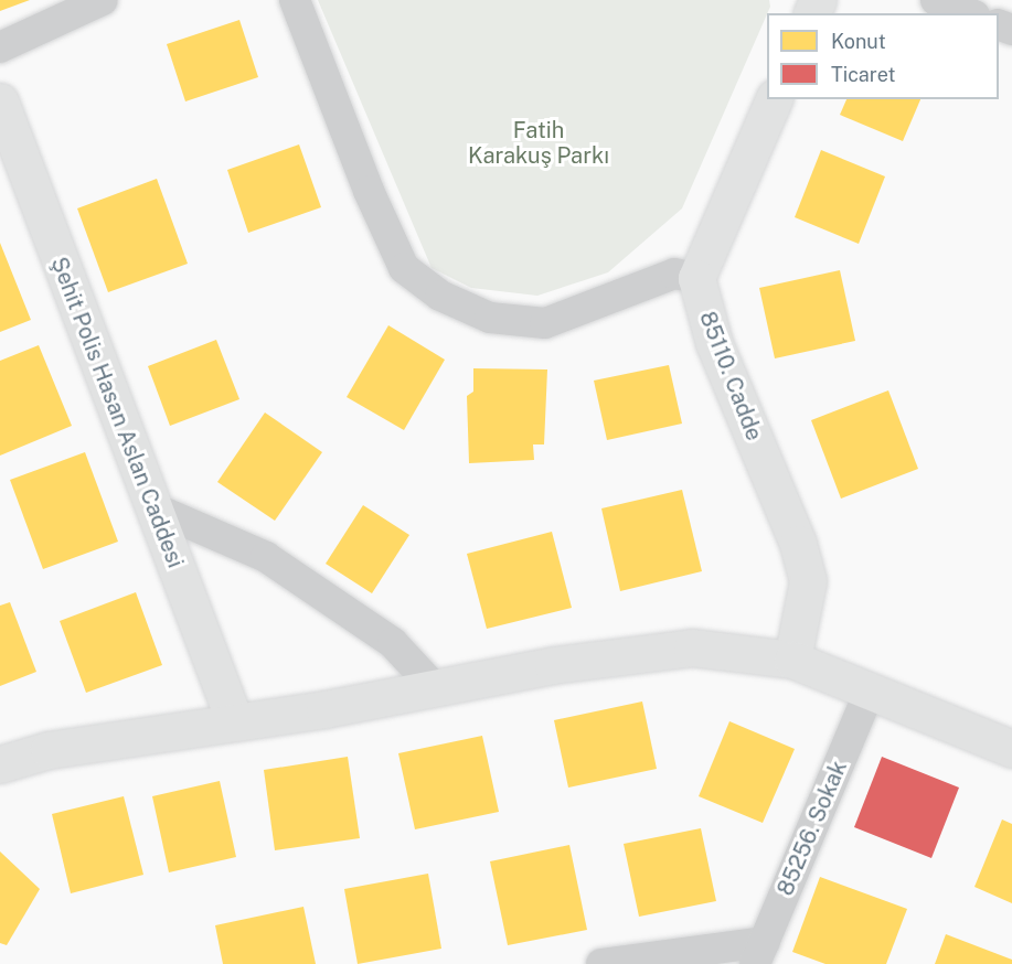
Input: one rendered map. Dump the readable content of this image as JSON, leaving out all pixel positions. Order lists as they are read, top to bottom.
{
  "streets": {
    "street": ["85110. Cadde", "Şehit Polis Hasan Aslan Caddesi", "85256. Sokak"]
  },
  "parks": ["Fatih Karakuş Parkı"],
  "legend": ["Konut", "Ticaret"]
}
